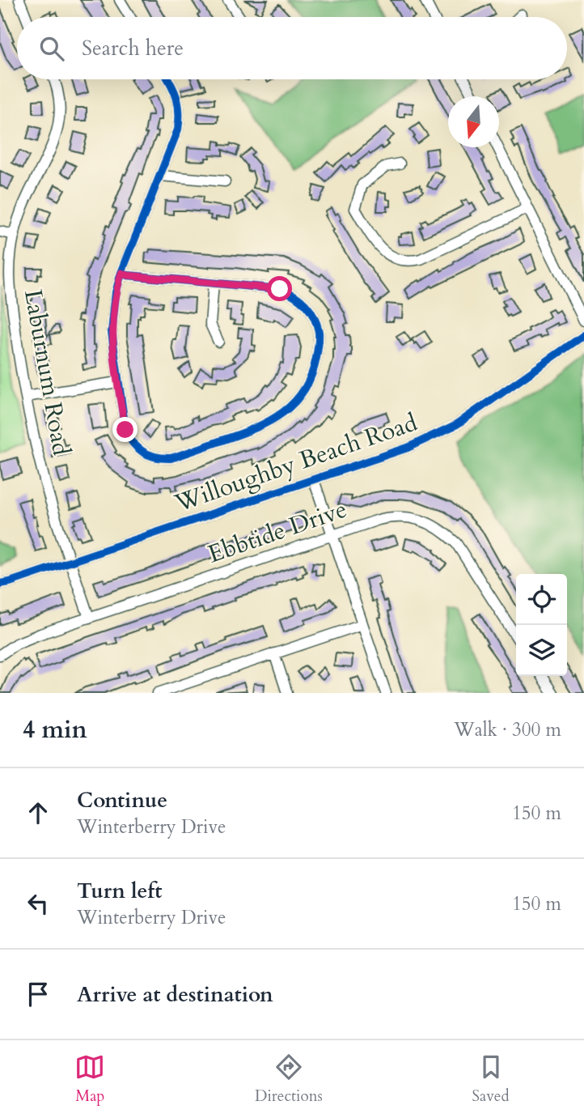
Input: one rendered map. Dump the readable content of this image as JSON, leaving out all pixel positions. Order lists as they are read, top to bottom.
{
  "streets": {
    "street": ["Laburnum Road", "Willoughby Beach Road", "Ebbtide Drive"]
  },
  "crossings": [
    ["Laburnum Road", "Willoughby Beach Road"],
    ["Laburnum Road", "Ebbtide Drive"]
  ],
  "north": "bottom",
  "page": {
    "search": "Search here",
    "heading": ["4 min", "Walk · 300 m"],
    "list": [
      ["Continue", "Winterberry Drive", "150 m"],
      ["Turn left", "Winterberry Drive", "150 m"],
      "Arrive at destination"
    ],
    "nav": ["Map", "Directions", "Saved"]
  }
}
